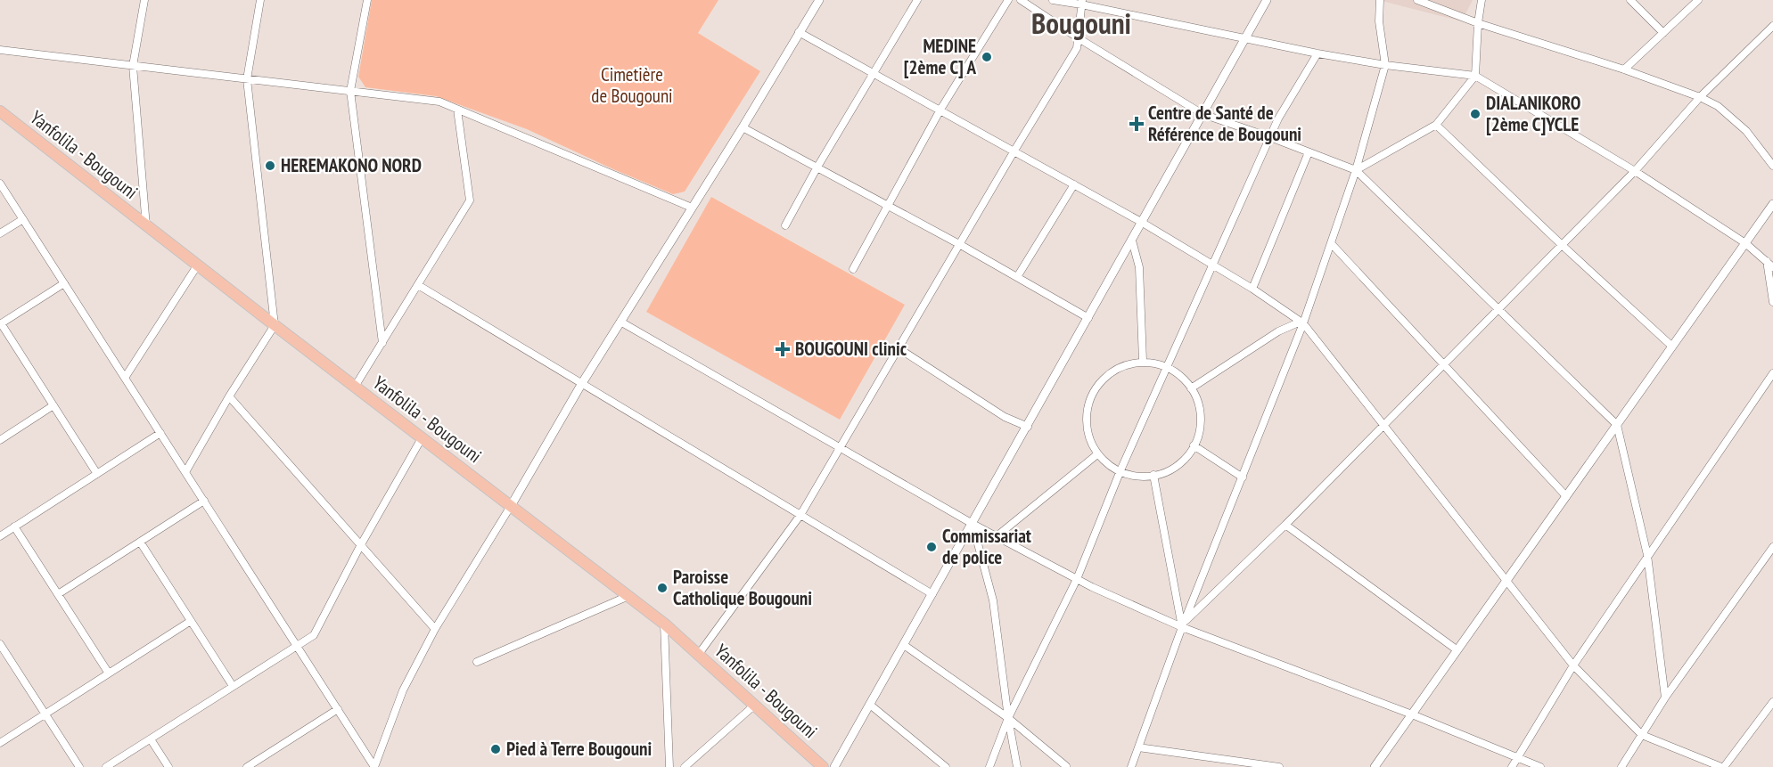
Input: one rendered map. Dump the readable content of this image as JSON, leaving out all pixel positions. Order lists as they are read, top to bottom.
{
  "streets": {
    "main road": ["Yanfolila - Bougouni"]
  },
  "districts": ["Bougouni"],
  "parks": ["Cimetière de Bougouni"],
  "places": {
    "other": [
      "MEDINE [2ème C] A",
      "DIALANIKORO [2ème C]YCLE",
      "HEREMAKONO NORD",
      "Commissariat de police",
      "Paroisse Catholique Bougouni",
      "Pied à Terre Bougouni"
    ],
    "health": ["Centre de Santé de Référence de Bougouni", "BOUGOUNI clinic"]
  }
}
